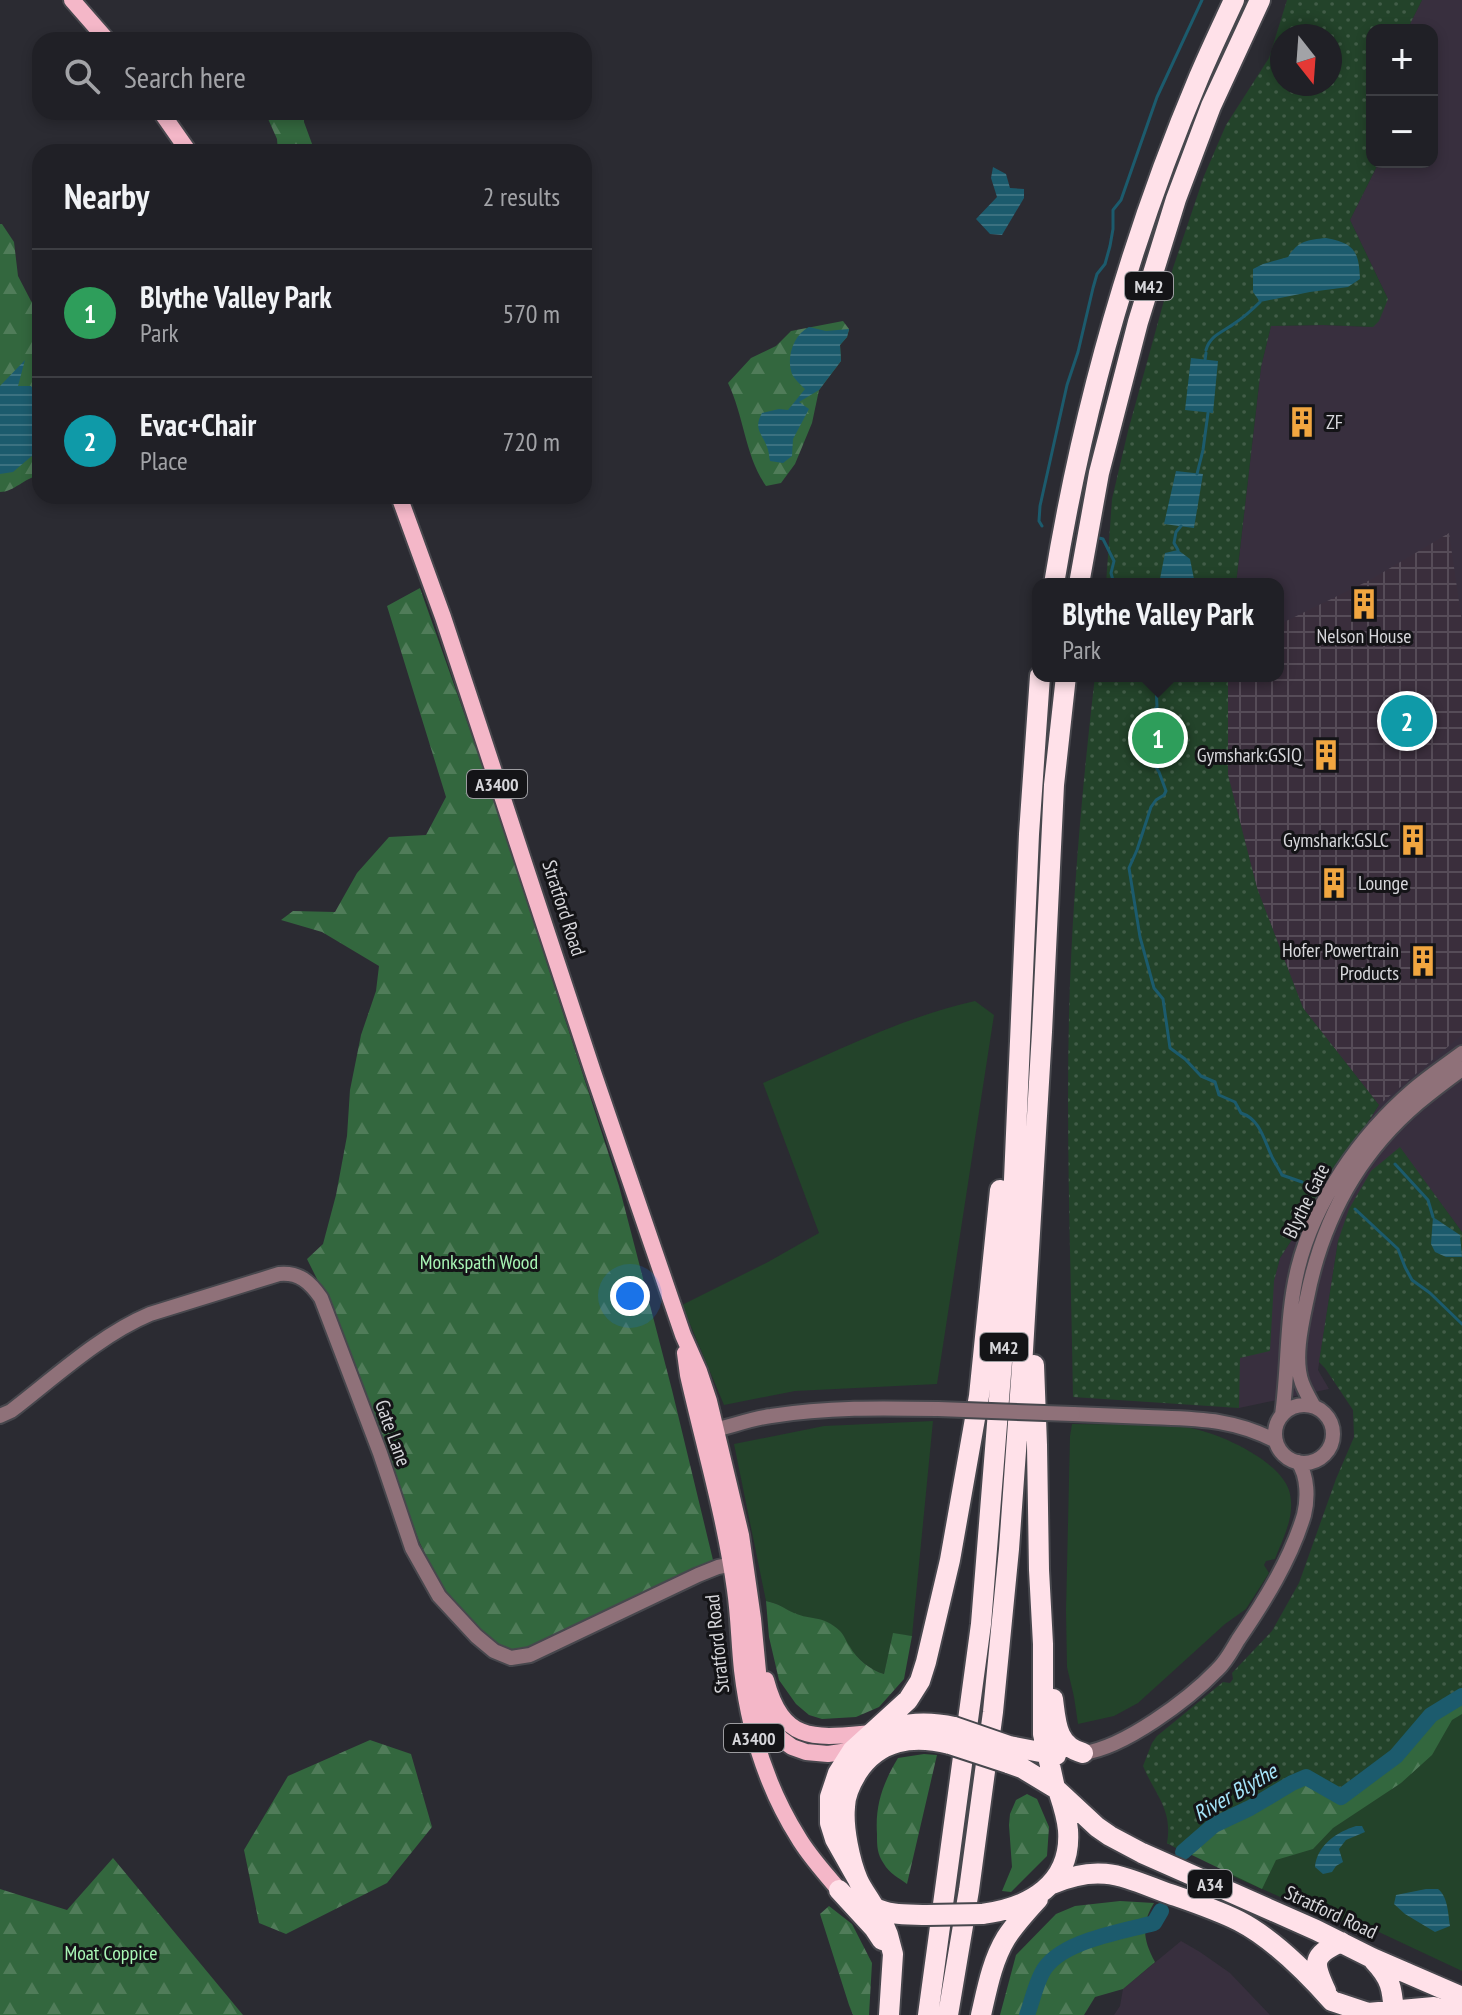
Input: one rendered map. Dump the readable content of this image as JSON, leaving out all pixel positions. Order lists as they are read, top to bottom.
{
  "streets": {
    "highway": ["M42", "Stratford Road", "A34"],
    "main road": ["A3400"],
    "street": ["Blythe Gate", "Gate Lane"]
  },
  "crossings": [
    ["Stratford Road", "Gate Lane"],
    ["Stratford Road", "A34"]
  ],
  "water": ["River Blythe"],
  "parks": ["Monkspath Wood", "Moat Coppice"],
  "places": {
    "building": [
      "ZF",
      "Nelson House",
      "Gymshark:GSIQ",
      "Gymshark:GSLC",
      "Lounge",
      "Hofer Powertrain Products"
    ]
  },
  "north": "bottom",
  "page": {
    "map_buttons": ["+", "−"],
    "search": "Search here",
    "heading": ["Nearby", "2 results"],
    "list": [
      {
        "mark": "1",
        "name": "Blythe Valley Park",
        "note": "Park",
        "value": "570 m"
      },
      {
        "mark": "2",
        "name": "Evac+Chair",
        "note": "Place",
        "value": "720 m"
      }
    ],
    "popup": ["Blythe Valley Park", "Park"],
    "pins": ["2", "1"]
  }
}
